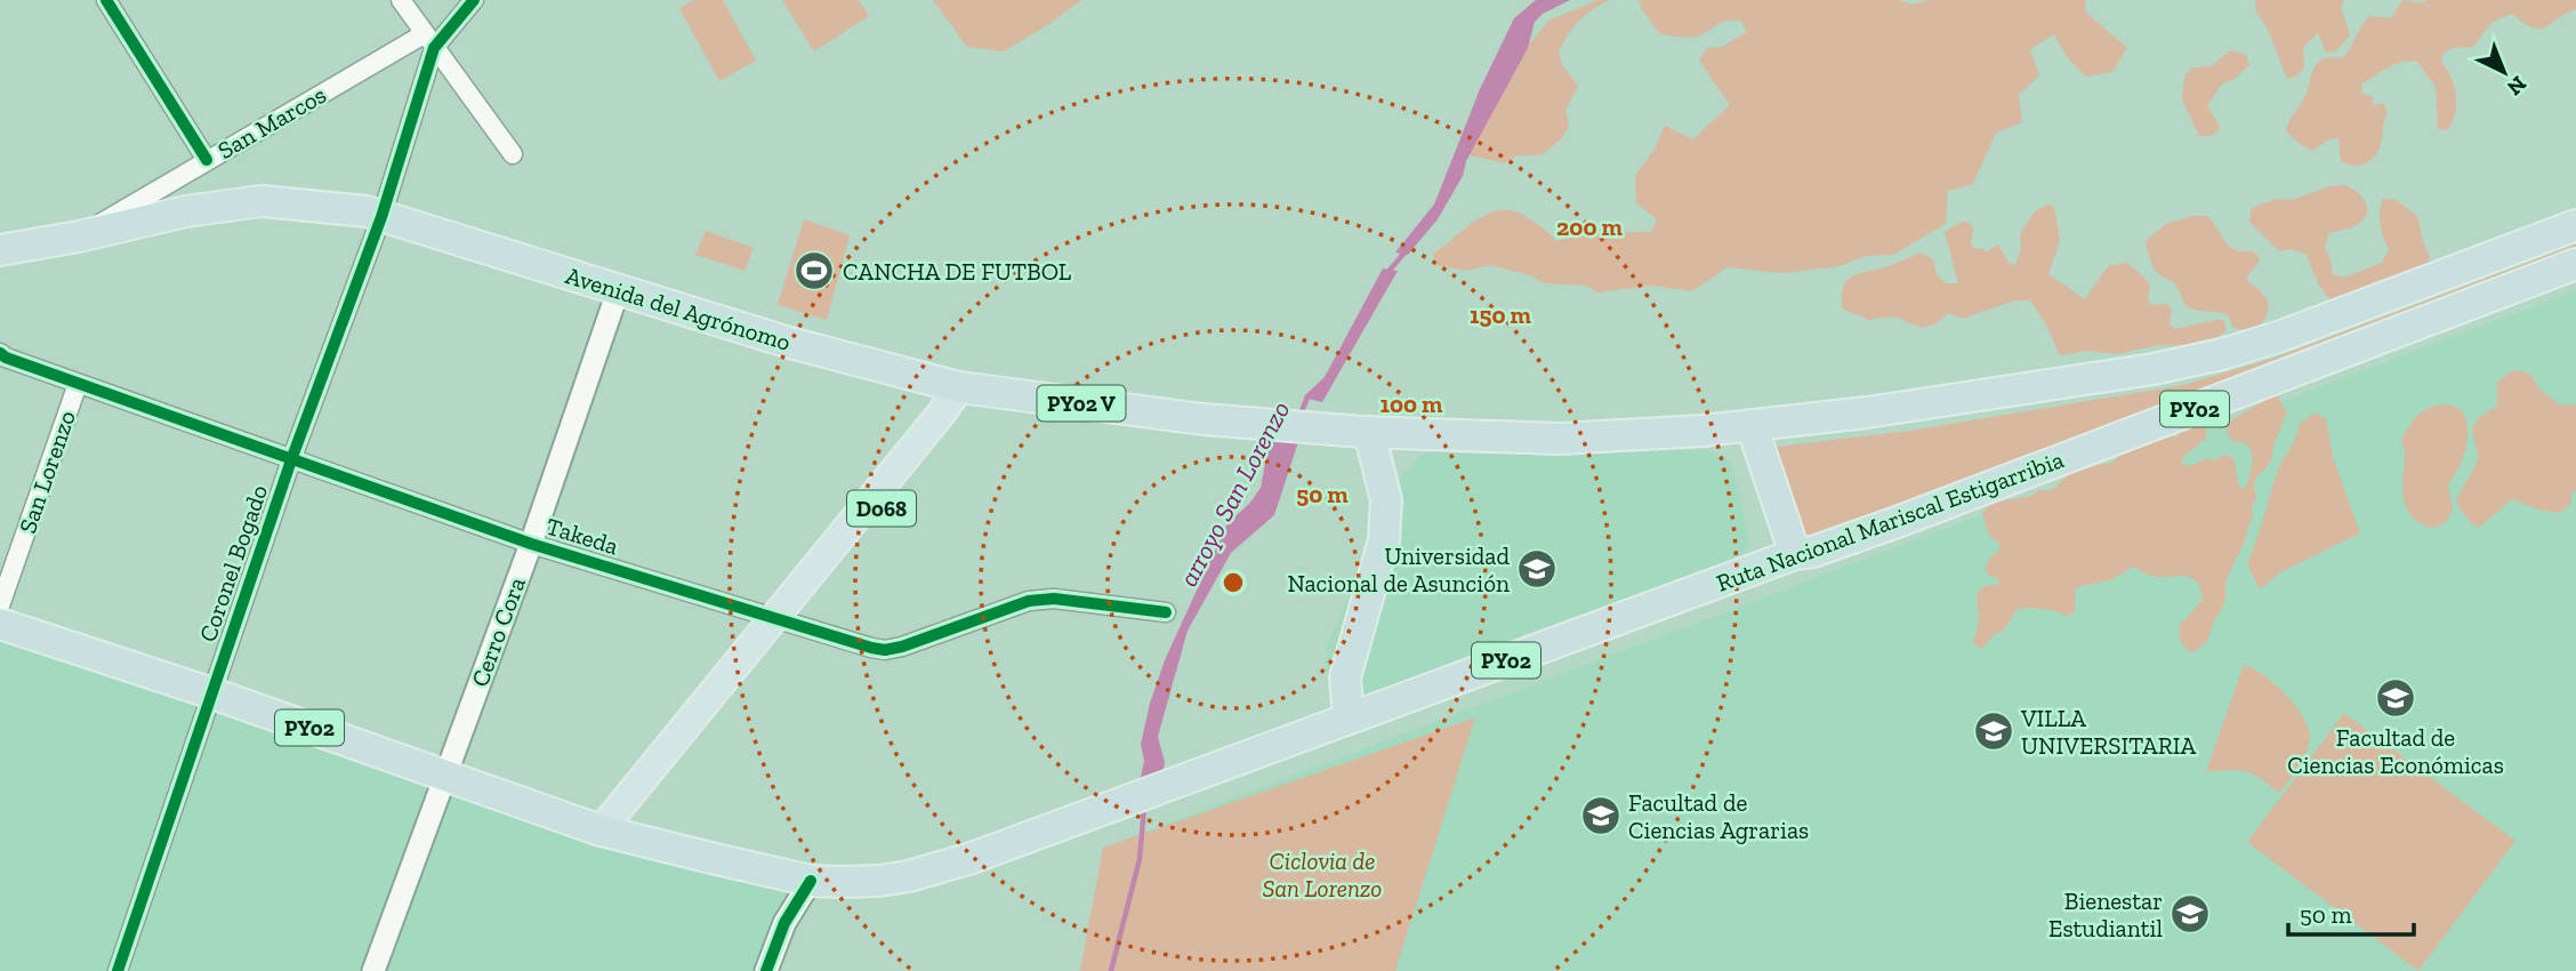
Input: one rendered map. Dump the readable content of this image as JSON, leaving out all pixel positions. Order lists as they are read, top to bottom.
{
  "streets": {
    "highway": [
      "Avenida del Agrónomo",
      "PY02 V",
      "PY02",
      "Ruta Nacional Mariscal Estigarribia"
    ],
    "main road": ["D068"],
    "street": [
      "San Marcos",
      "San Lorenzo",
      "Takeda",
      "Coronel Bogado",
      "Cerro Cora"
    ]
  },
  "crossings": [
    ["San Marcos", "Avenida del Agrónomo"],
    ["San Marcos", "Coronel Bogado"],
    ["Avenida del Agrónomo", "PY02"],
    ["Avenida del Agrónomo", "D068"],
    ["Avenida del Agrónomo", "Coronel Bogado"],
    ["Avenida del Agrónomo", "Cerro Cora"],
    ["PY02", "D068"],
    ["PY02", "Ruta Nacional Mariscal Estigarribia"],
    ["PY02", "Coronel Bogado"],
    ["PY02", "Cerro Cora"],
    ["San Lorenzo", "Takeda"],
    ["D068", "Takeda"],
    ["Takeda", "Coronel Bogado"],
    ["Takeda", "Cerro Cora"]
  ],
  "water": ["arroyo San Lorenzo"],
  "parks": ["Ciclovia de San Lorenzo"],
  "places": {
    "sports": ["CANCHA DE FUTBOL"],
    "school or university": [
      "Universidad Nacional de Asunción",
      "Facultad de Ciencias Económicas",
      "VILLA UNIVERSITARIA",
      "Facultad de Ciencias Agrarias",
      "Bienestar Estudiantil"
    ]
  },
  "scale_bar": "50 m",
  "north": "bottom right",
  "rings": [
    "200 m",
    "150 m",
    "100 m",
    "50 m"
  ]
}
